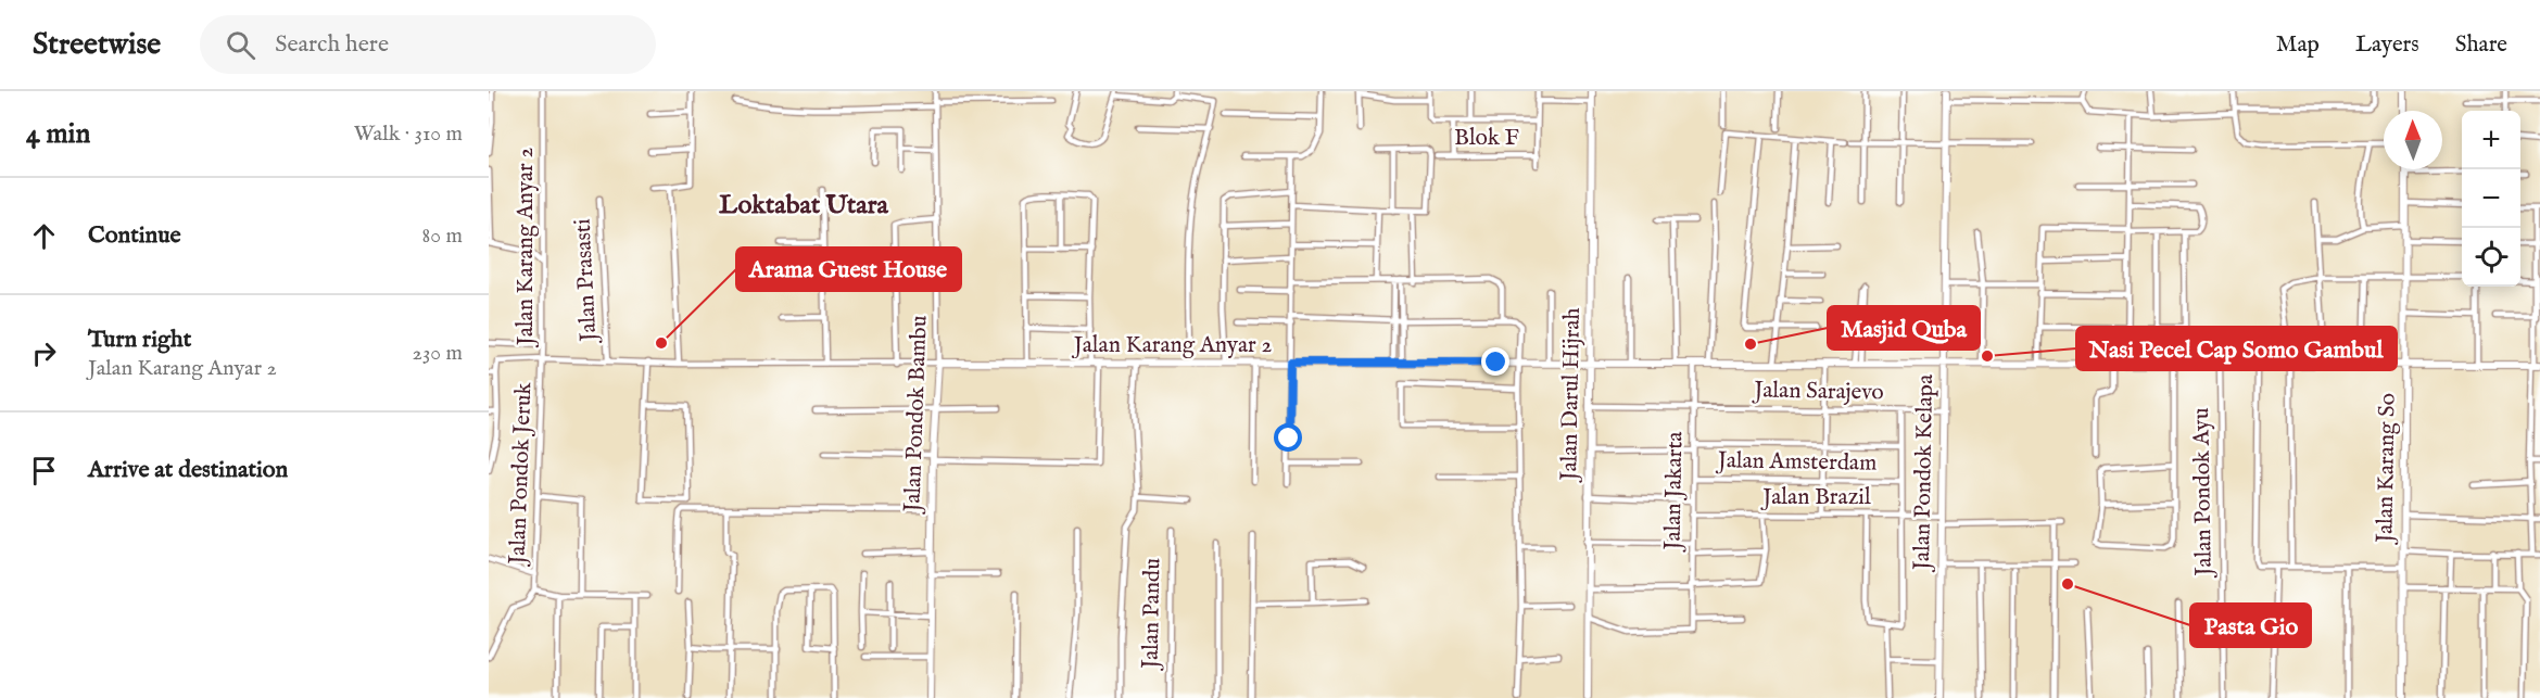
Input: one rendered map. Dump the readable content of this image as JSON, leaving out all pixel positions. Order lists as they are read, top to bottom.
{
  "streets": {
    "street": [
      "Blok F",
      "Jalan Karang Anyar 2",
      "Jalan Prasasti",
      "Jalan Sarajevo",
      "Jalan Darul Hijrah",
      "Jalan Pondok Bambu",
      "Jalan Amsterdam",
      "Jalan Karang So",
      "Jalan Pondok Kelapa",
      "Jalan Pondok Jeruk",
      "Jalan Jakarta",
      "Jalan Pondok Ayu",
      "Jalan Brazil",
      "Jalan Pandu"
    ]
  },
  "crossings": [
    ["Jalan Karang Anyar 2", "Jalan Prasasti"],
    ["Jalan Karang Anyar 2", "Jalan Darul Hijrah"],
    ["Jalan Karang Anyar 2", "Jalan Pondok Bambu"],
    ["Jalan Karang Anyar 2", "Jalan Karang So"],
    ["Jalan Karang Anyar 2", "Jalan Pondok Kelapa"],
    ["Jalan Karang Anyar 2", "Jalan Pondok Jeruk"],
    ["Jalan Karang Anyar 2", "Jalan Jakarta"],
    ["Jalan Karang Anyar 2", "Jalan Pondok Ayu"],
    ["Jalan Sarajevo", "Jalan Darul Hijrah"],
    ["Jalan Sarajevo", "Jalan Pondok Kelapa"],
    ["Jalan Sarajevo", "Jalan Jakarta"],
    ["Jalan Amsterdam", "Jalan Jakarta"],
    ["Jalan Pondok Kelapa", "Jalan Brazil"],
    ["Jalan Jakarta", "Jalan Brazil"]
  ],
  "districts": ["Loktabat Utara"],
  "places": [
    "Arama Guest House",
    "Masjid Quba",
    "Nasi Pecel Cap Somo Gambul",
    "Pasta Gio"
  ],
  "north": "top",
  "page": {
    "header": "Streetwise",
    "search": "Search here",
    "nav": ["Map", "Layers", "Share"],
    "heading": ["4 min", "Walk · 310 m"],
    "map_buttons": ["+", "−"],
    "list": [
      ["Continue", "80 m"],
      ["Turn right", "Jalan Karang Anyar 2", "230 m"],
      "Arrive at destination"
    ]
  }
}
